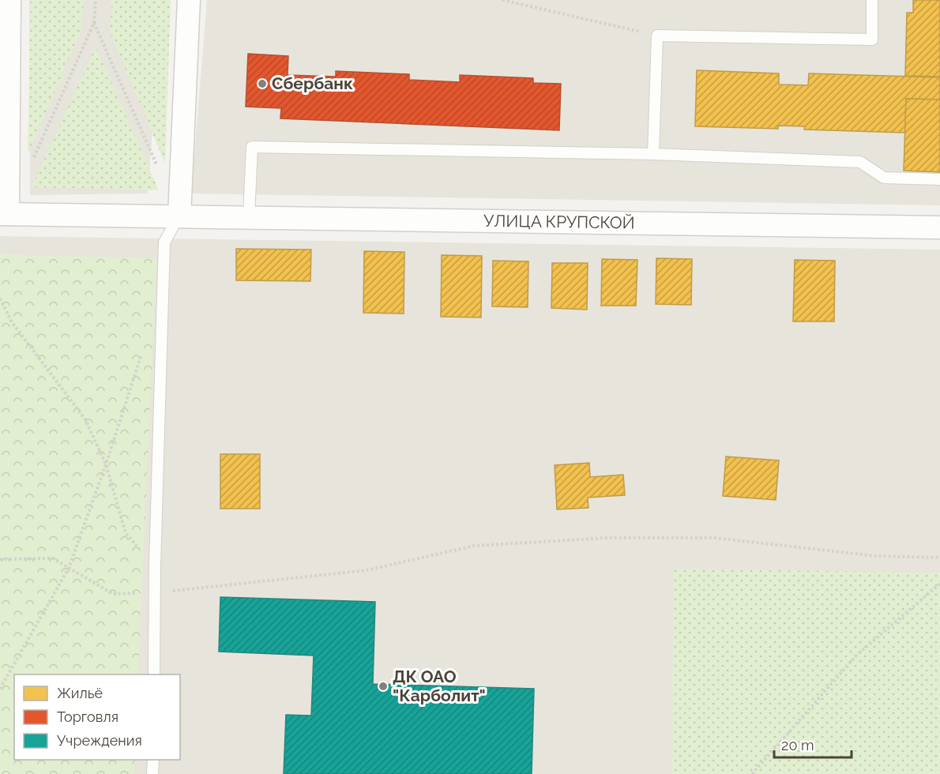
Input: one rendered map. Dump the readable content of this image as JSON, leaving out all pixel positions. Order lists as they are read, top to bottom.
{
  "streets": {
    "street": ["УЛИЦА КРУПСКОЙ"]
  },
  "places": ["Сбербанк", "ДК ОАО \"Карболит\""],
  "legend": ["Жильё", "Торговля", "Учреждения"],
  "scale_bar": "20 m"
}
